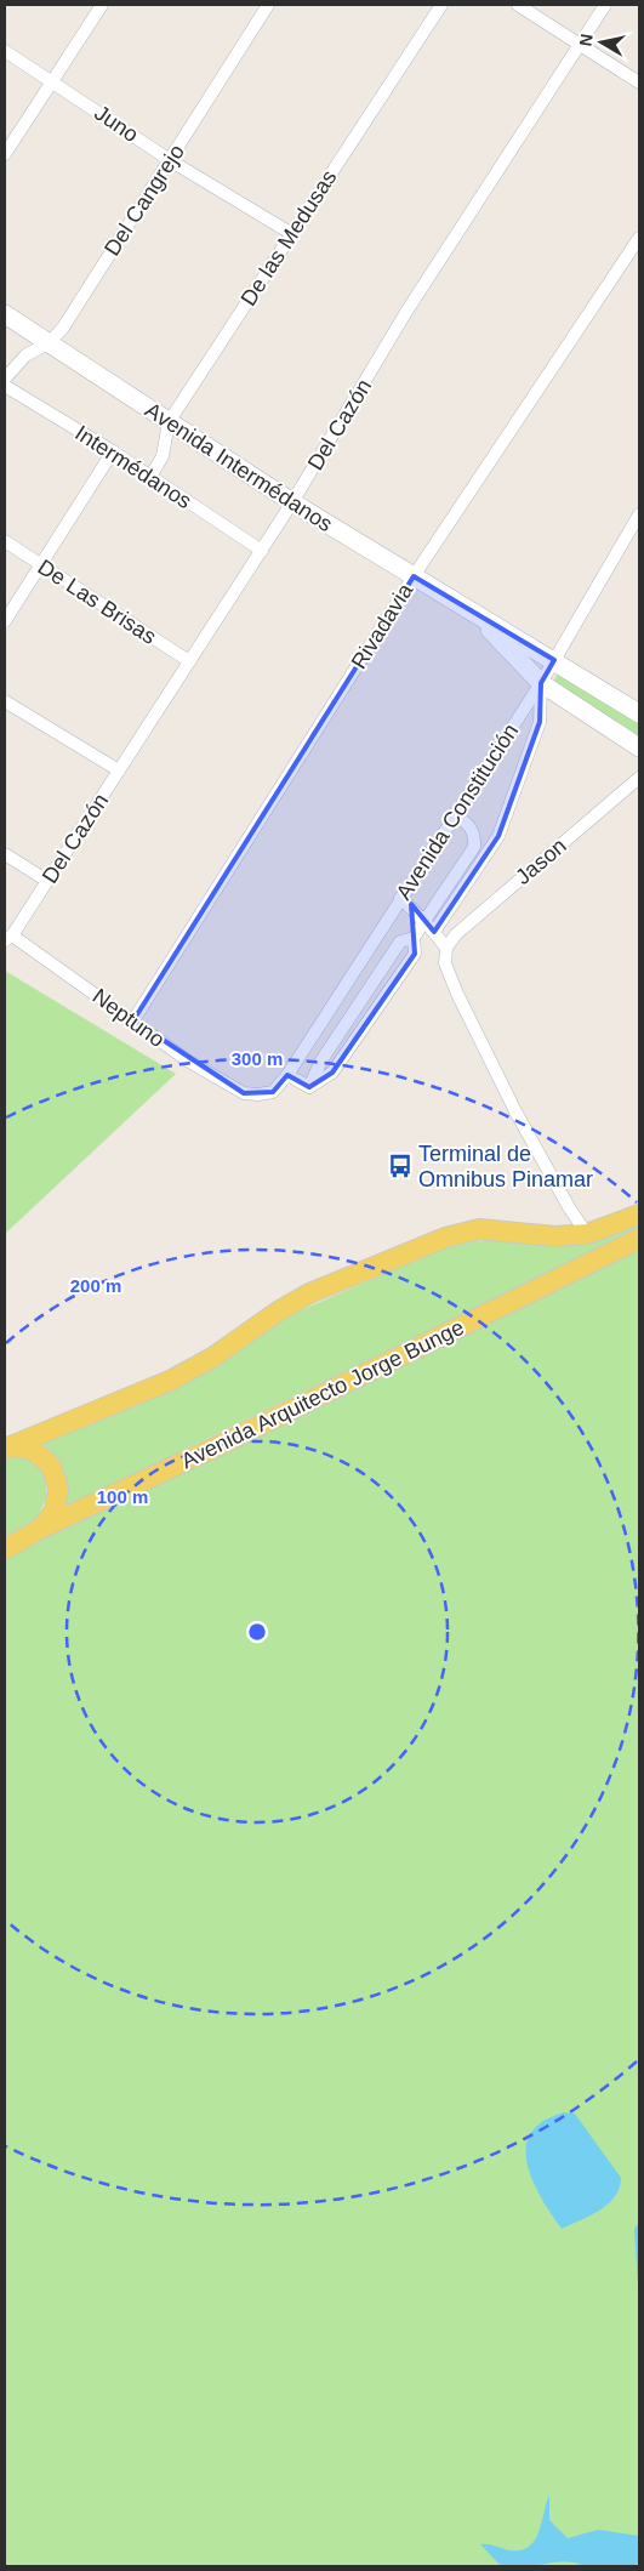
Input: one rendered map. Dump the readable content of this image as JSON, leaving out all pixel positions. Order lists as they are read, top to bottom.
{
  "streets": {
    "main road": ["Avenida Intermédanos", "Avenida Arquitecto Jorge Bunge"],
    "street": [
      "Juno",
      "Del Cangrejo",
      "De las Medusas",
      "Del Cazón",
      "Intermédanos",
      "De Las Brisas",
      "Rivadavia",
      "Avenida Constitución",
      "Jason",
      "Neptuno"
    ]
  },
  "crossings": [
    ["Juno", "Del Cangrejo"],
    ["Juno", "De las Medusas"],
    ["Del Cangrejo", "Avenida Intermédanos"],
    ["De las Medusas", "Intermédanos"],
    ["De las Medusas", "Avenida Intermédanos"],
    ["Del Cazón", "Intermédanos"],
    ["Del Cazón", "Avenida Intermédanos"],
    ["Del Cazón", "De Las Brisas"],
    ["Del Cazón", "Neptuno"],
    ["Avenida Intermédanos", "Rivadavia"],
    ["Avenida Intermédanos", "Avenida Constitución"],
    ["Rivadavia", "Neptuno"],
    ["Avenida Constitución", "Neptuno"]
  ],
  "places": {
    "bus stop": ["Terminal de Omnibus Pinamar"]
  },
  "north": "left",
  "rings": ["300 m", "200 m", "100 m"]
}
